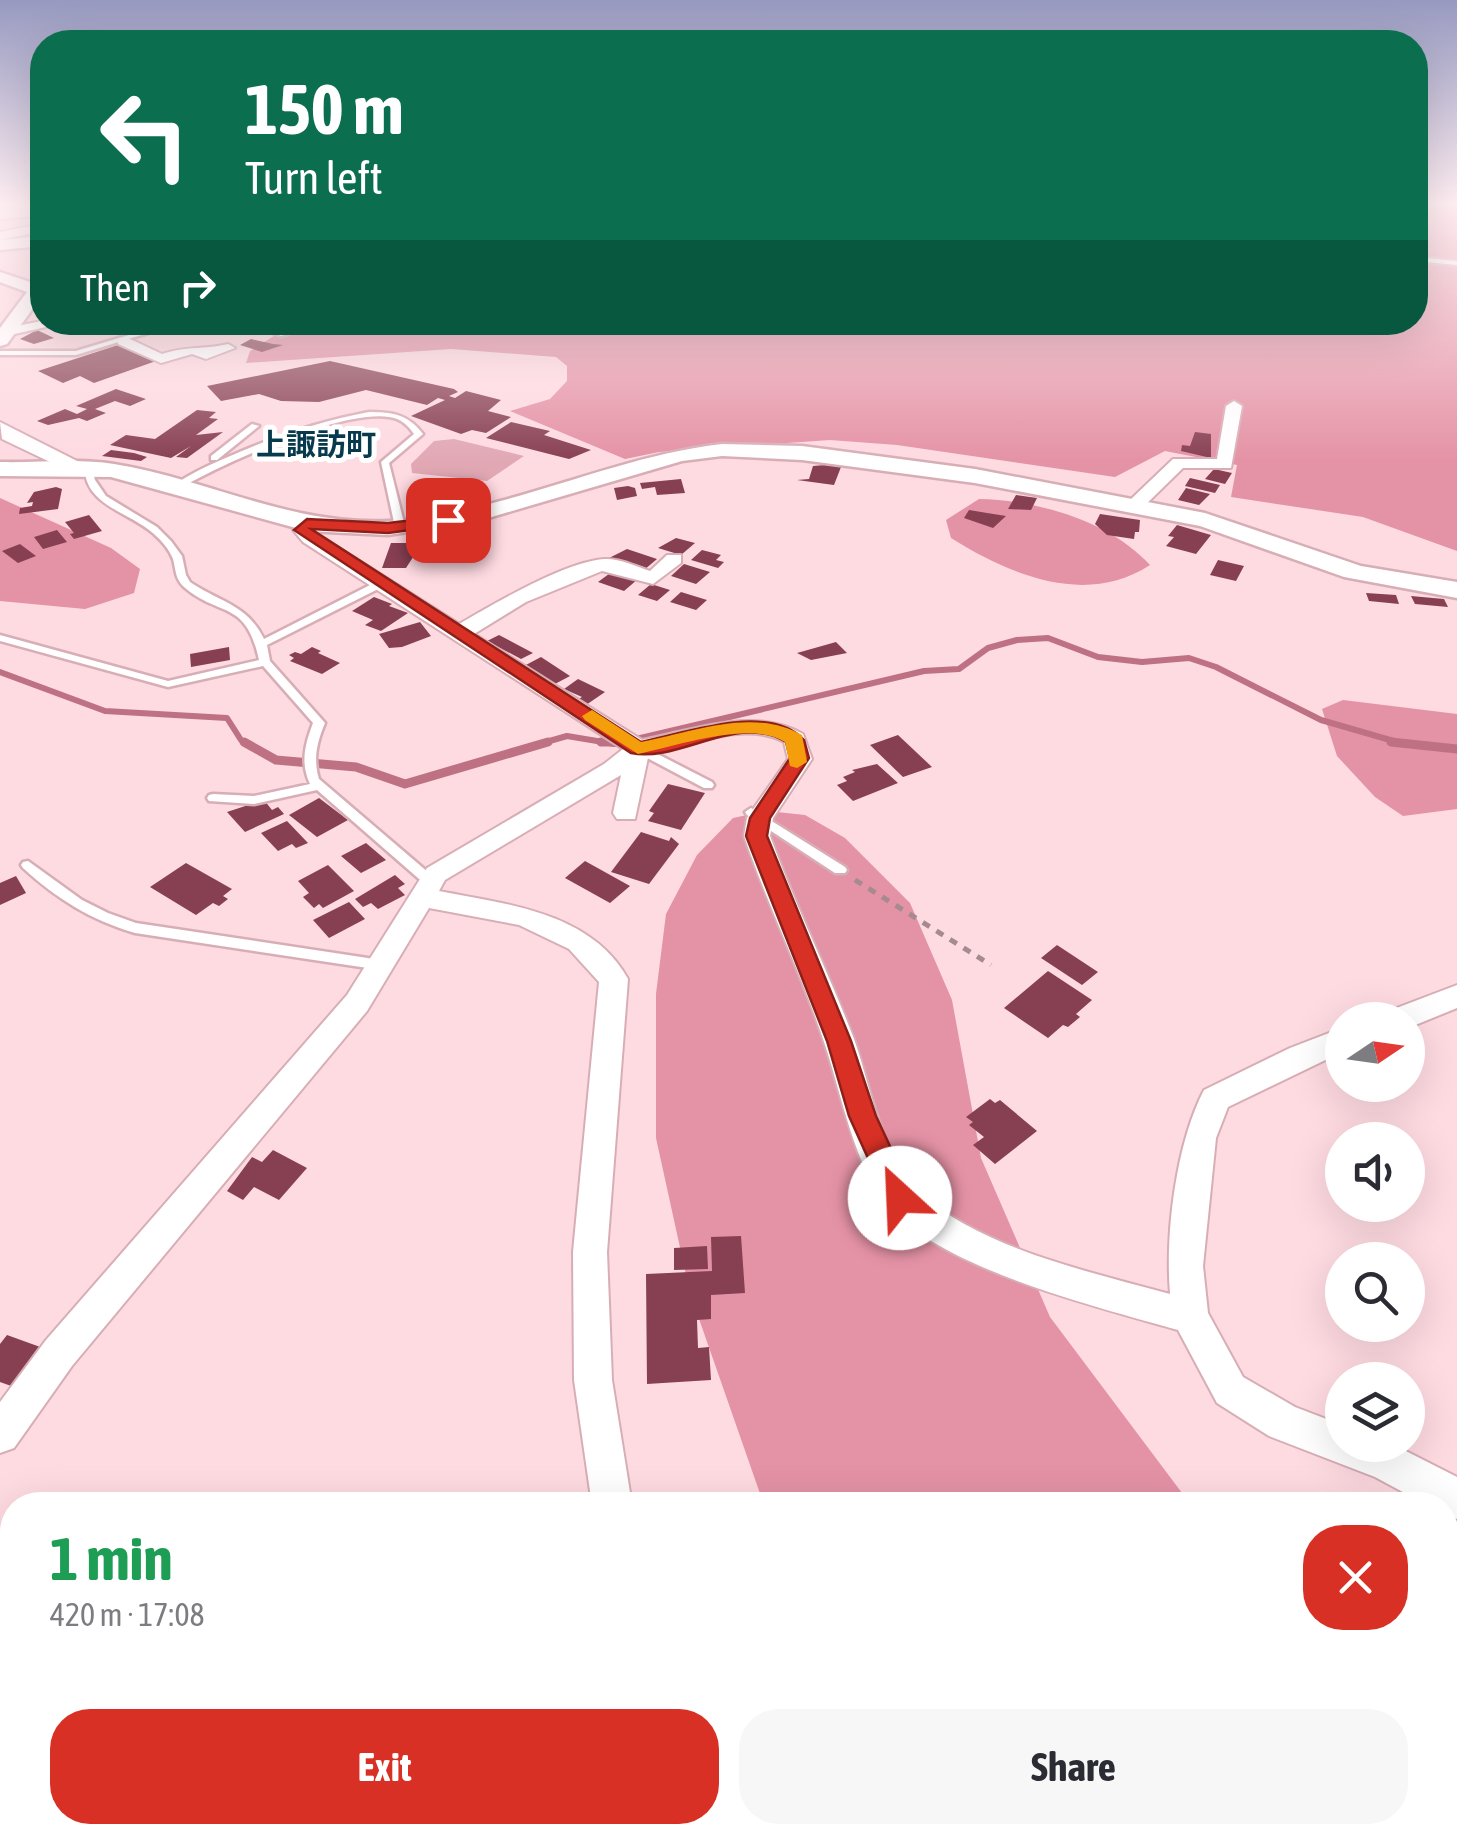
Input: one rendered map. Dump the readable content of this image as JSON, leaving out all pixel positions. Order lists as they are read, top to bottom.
{
  "districts": ["上諏訪町"],
  "north": "right",
  "page": {
    "turn": ["150 m", "Turn left"],
    "then": "Then",
    "heading": ["1 min", "420 m · 17:08"],
    "buttons": ["Exit", "Share"]
  }
}
